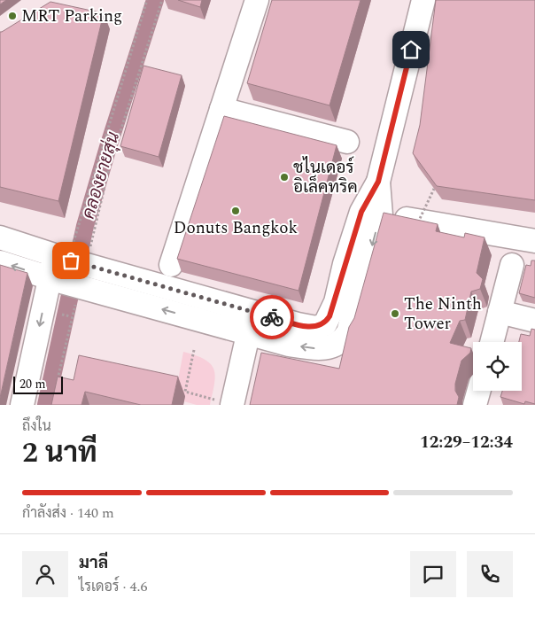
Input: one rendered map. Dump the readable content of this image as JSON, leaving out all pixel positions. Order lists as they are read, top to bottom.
{
  "water": ["คลองยายสุ่น"],
  "places": [
    "MRT Parking",
    "ชไนเดอร์ อิเล็คทริค",
    "Donuts Bangkok",
    "The Ninth Tower"
  ],
  "scale_bar": "20 m",
  "page": {
    "scale": "20 m",
    "heading": ["2 นาที", "ถึงใน", "12:29–12:34"],
    "panel": ["มาลี", "ไรเดอร์ · 4.6"],
    "bar": "กำลังส่ง · 140 m"
  }
}
